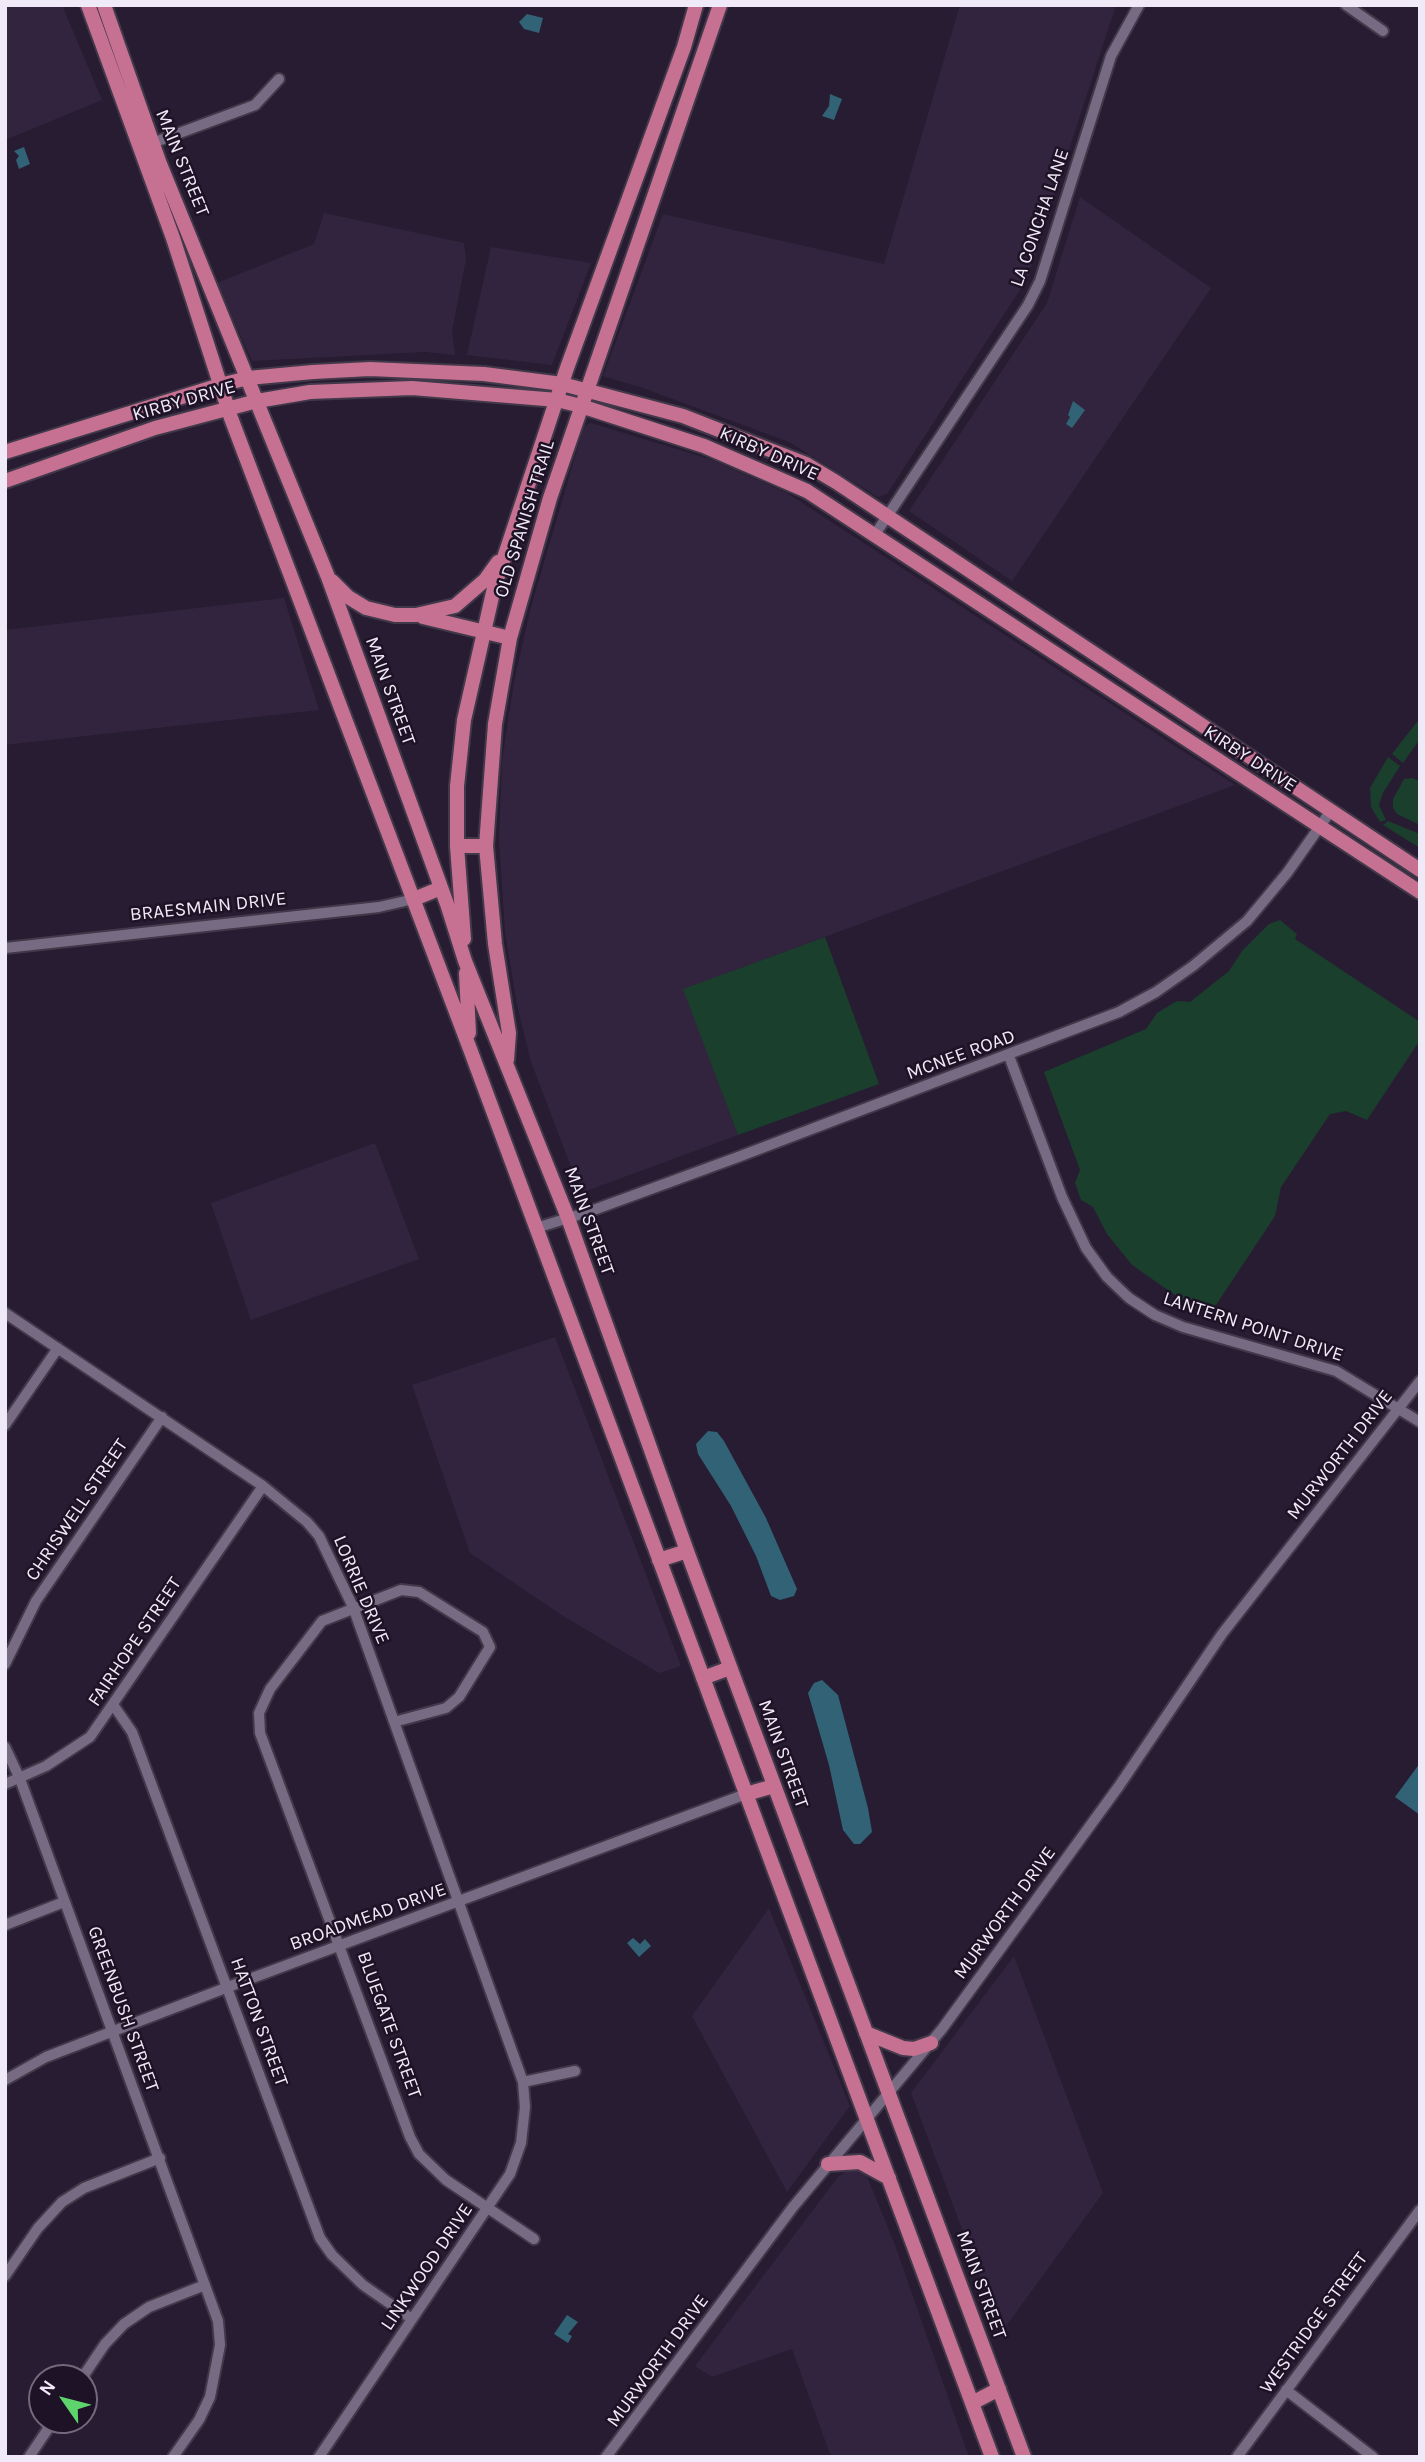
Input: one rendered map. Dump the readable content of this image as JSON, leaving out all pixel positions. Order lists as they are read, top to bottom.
{
  "streets": {
    "main road": ["MAIN STREET", "KIRBY DRIVE", "OLD SPANISH TRAIL"],
    "street": [
      "LA CONCHA LANE",
      "BRAESMAIN DRIVE",
      "MCNEE ROAD",
      "LANTERN POINT DRIVE",
      "MURWORTH DRIVE",
      "CHRISWELL STREET",
      "LORRIE DRIVE",
      "FAIRHOPE STREET",
      "BROADMEAD DRIVE",
      "GREENBUSH STREET",
      "HATTON STREET",
      "BLUEGATE STREET",
      "LINKWOOD DRIVE",
      "WESTRIDGE STREET"
    ]
  },
  "crossings": [
    ["MAIN STREET", "KIRBY DRIVE"],
    ["MAIN STREET", "OLD SPANISH TRAIL"],
    ["MAIN STREET", "BRAESMAIN DRIVE"],
    ["MAIN STREET", "MCNEE ROAD"],
    ["MAIN STREET", "MURWORTH DRIVE"],
    ["MAIN STREET", "BROADMEAD DRIVE"],
    ["LA CONCHA LANE", "KIRBY DRIVE"],
    ["KIRBY DRIVE", "OLD SPANISH TRAIL"],
    ["KIRBY DRIVE", "MCNEE ROAD"],
    ["MCNEE ROAD", "LANTERN POINT DRIVE"],
    ["LANTERN POINT DRIVE", "MURWORTH DRIVE"],
    ["CHRISWELL STREET", "LORRIE DRIVE"],
    ["LORRIE DRIVE", "FAIRHOPE STREET"],
    ["LORRIE DRIVE", "BROADMEAD DRIVE"],
    ["LORRIE DRIVE", "BLUEGATE STREET"],
    ["LORRIE DRIVE", "LINKWOOD DRIVE"],
    ["FAIRHOPE STREET", "GREENBUSH STREET"],
    ["FAIRHOPE STREET", "HATTON STREET"],
    ["BROADMEAD DRIVE", "GREENBUSH STREET"],
    ["BROADMEAD DRIVE", "HATTON STREET"],
    ["BROADMEAD DRIVE", "BLUEGATE STREET"],
    ["BROADMEAD DRIVE", "LINKWOOD DRIVE"],
    ["HATTON STREET", "LINKWOOD DRIVE"],
    ["BLUEGATE STREET", "LINKWOOD DRIVE"]
  ],
  "north": "top left"
}
